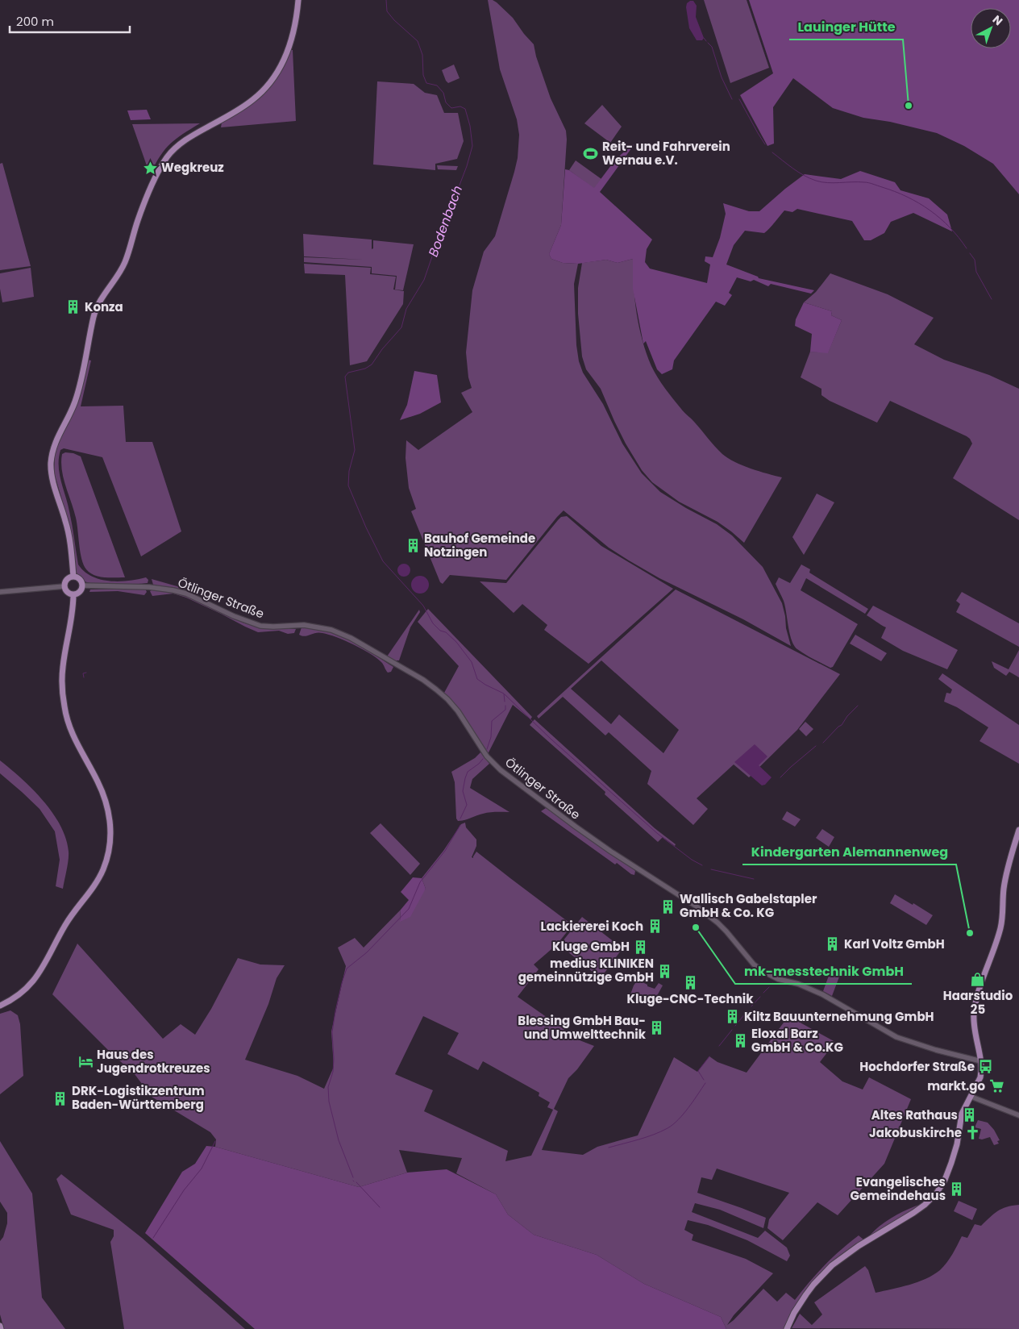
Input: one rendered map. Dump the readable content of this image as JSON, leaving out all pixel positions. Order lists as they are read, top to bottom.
{
  "streets": {
    "street": ["Ötlinger Straße"]
  },
  "water": ["Bodenbach"],
  "places": {
    "other": ["Lauinger Hütte", "mk-messtechnik GmbH", "Kindergarten Alemannenweg"],
    "sports": ["Reit- und Fahrverein Wernau e.V."],
    "place": ["Wegkreuz"],
    "building": [
      "Konza",
      "Bauhof Gemeinde Notzingen",
      "Wallisch Gabelstapler GmbH & Co. KG",
      "Lackiererei Koch",
      "Karl Voltz GmbH",
      "Kluge GmbH",
      "medius KLINIKEN gemeinnützige GmbH",
      "Kluge-CNC-Technik",
      "Kiltz Bauunternehmung GmbH",
      "Blessing GmbH Bau- und Umwelttechnik",
      "Eloxal Barz GmbH & Co.KG",
      "DRK-Logistikzentrum Baden-Württemberg",
      "Altes Rathaus",
      "Evangelisches Gemeindehaus"
    ],
    "shop": ["Haarstudio 25"],
    "hotel": ["Haus des Jugendrotkreuzes"],
    "bus stop": ["Hochdorfer Straße"],
    "supermarket": ["markt.go"],
    "church": ["Jakobuskirche"]
  },
  "scale_bar": "200 m",
  "north": "top right"
}
